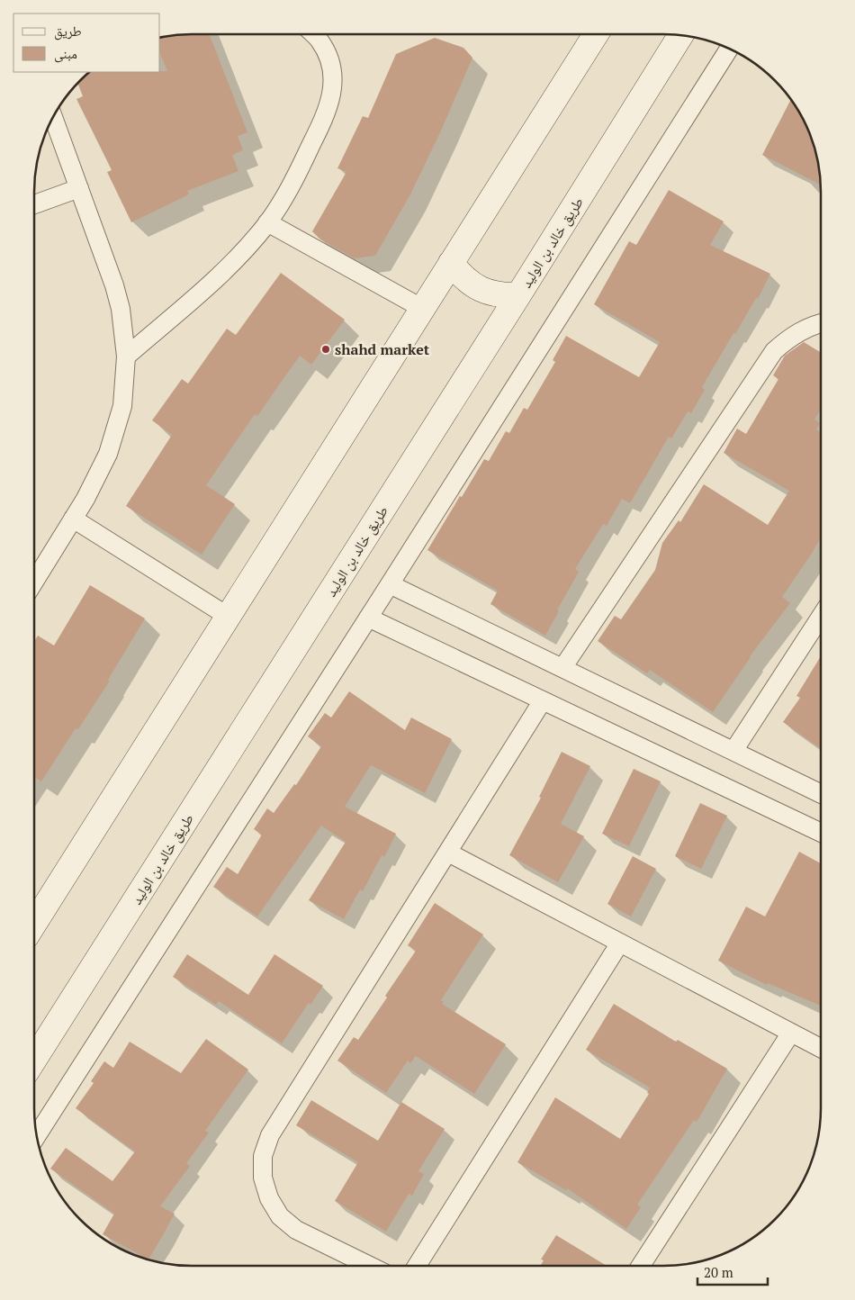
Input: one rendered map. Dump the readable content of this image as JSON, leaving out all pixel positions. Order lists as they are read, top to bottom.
{
  "streets": {
    "street": ["طريق خالد بن الوليد"]
  },
  "places": ["shahd market"],
  "legend": ["طريق", "مبنى"],
  "scale_bar": "20 m"
}
